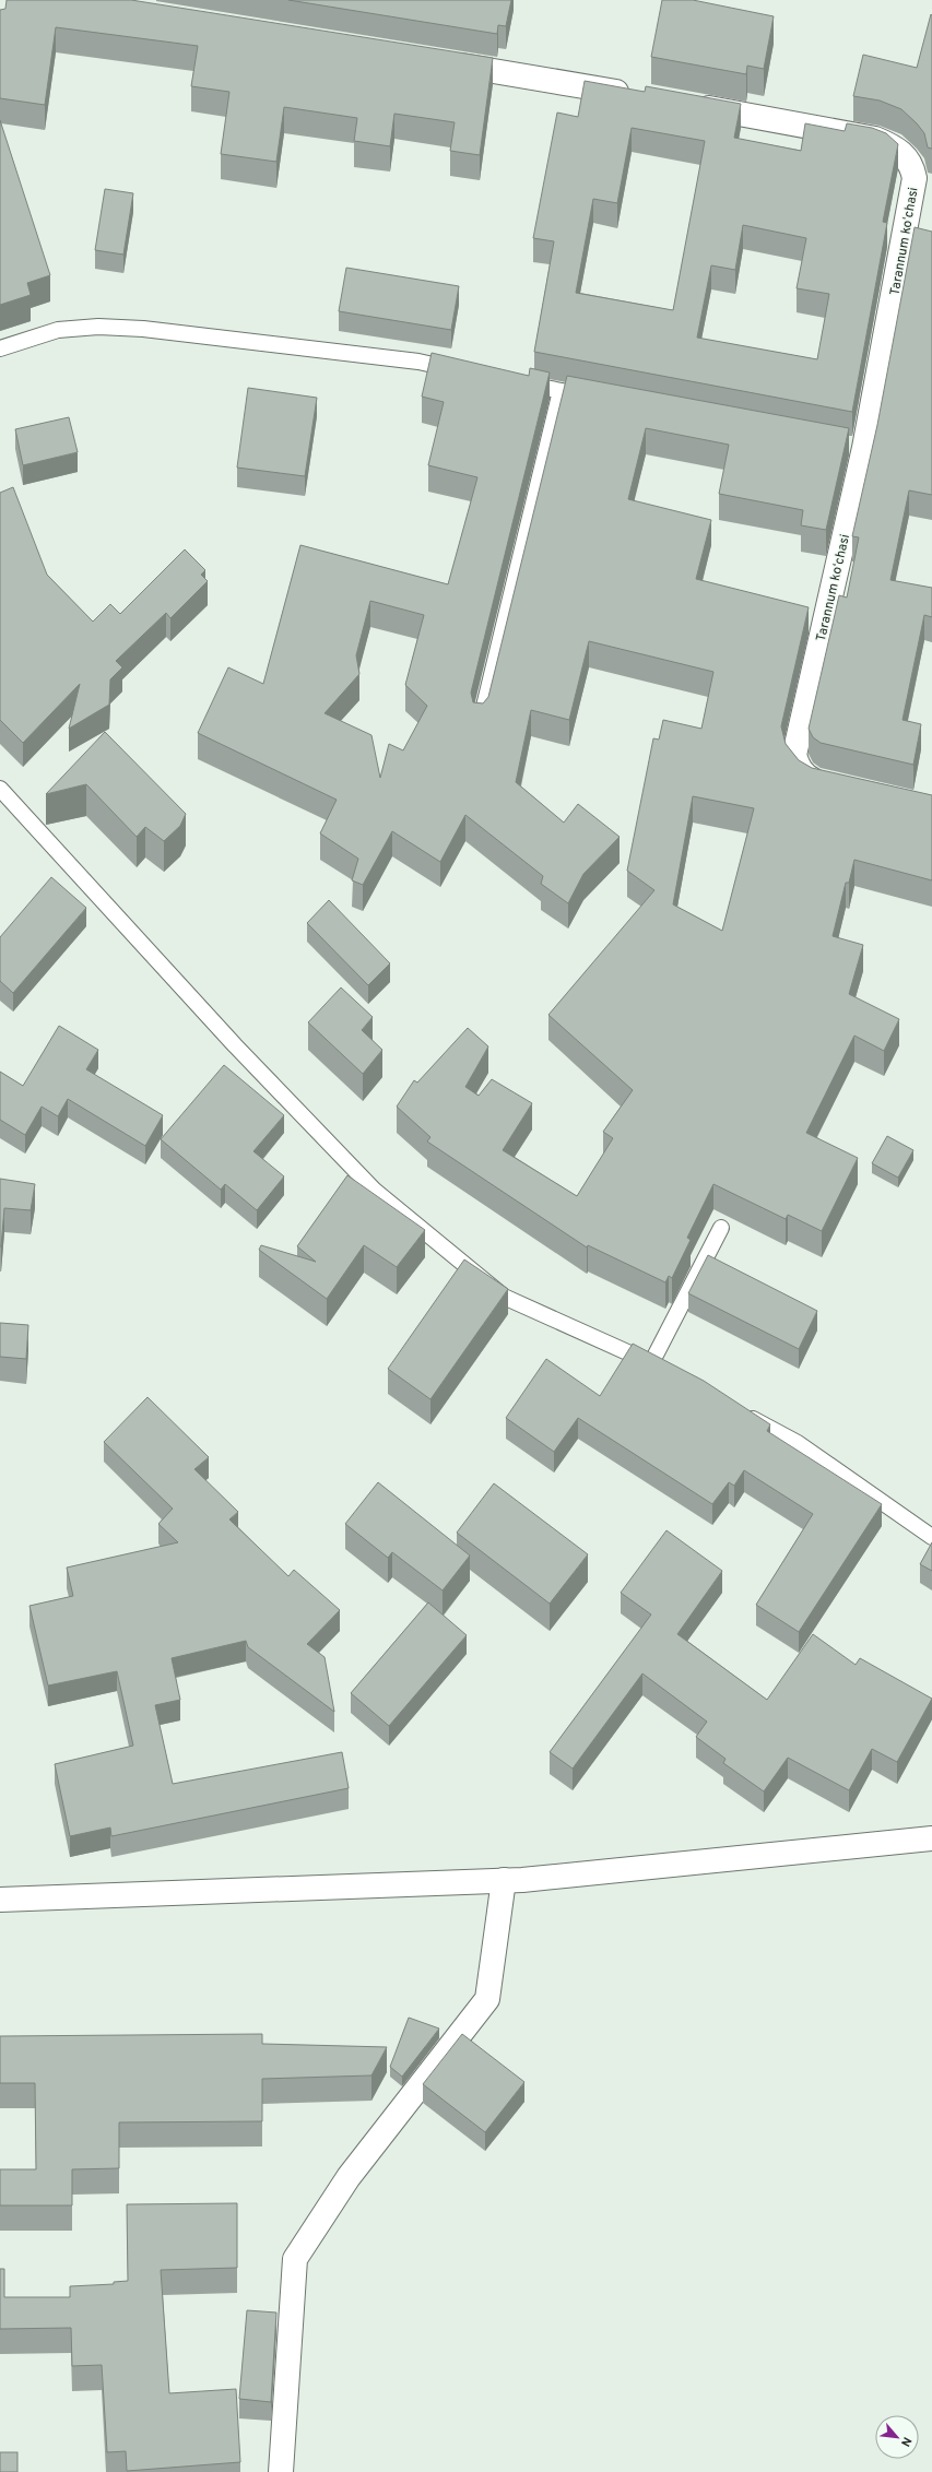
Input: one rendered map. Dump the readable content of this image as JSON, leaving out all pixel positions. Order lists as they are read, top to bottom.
{
  "streets": {
    "street": ["Tarannum koʻchasi"]
  },
  "north": "bottom right"
}
